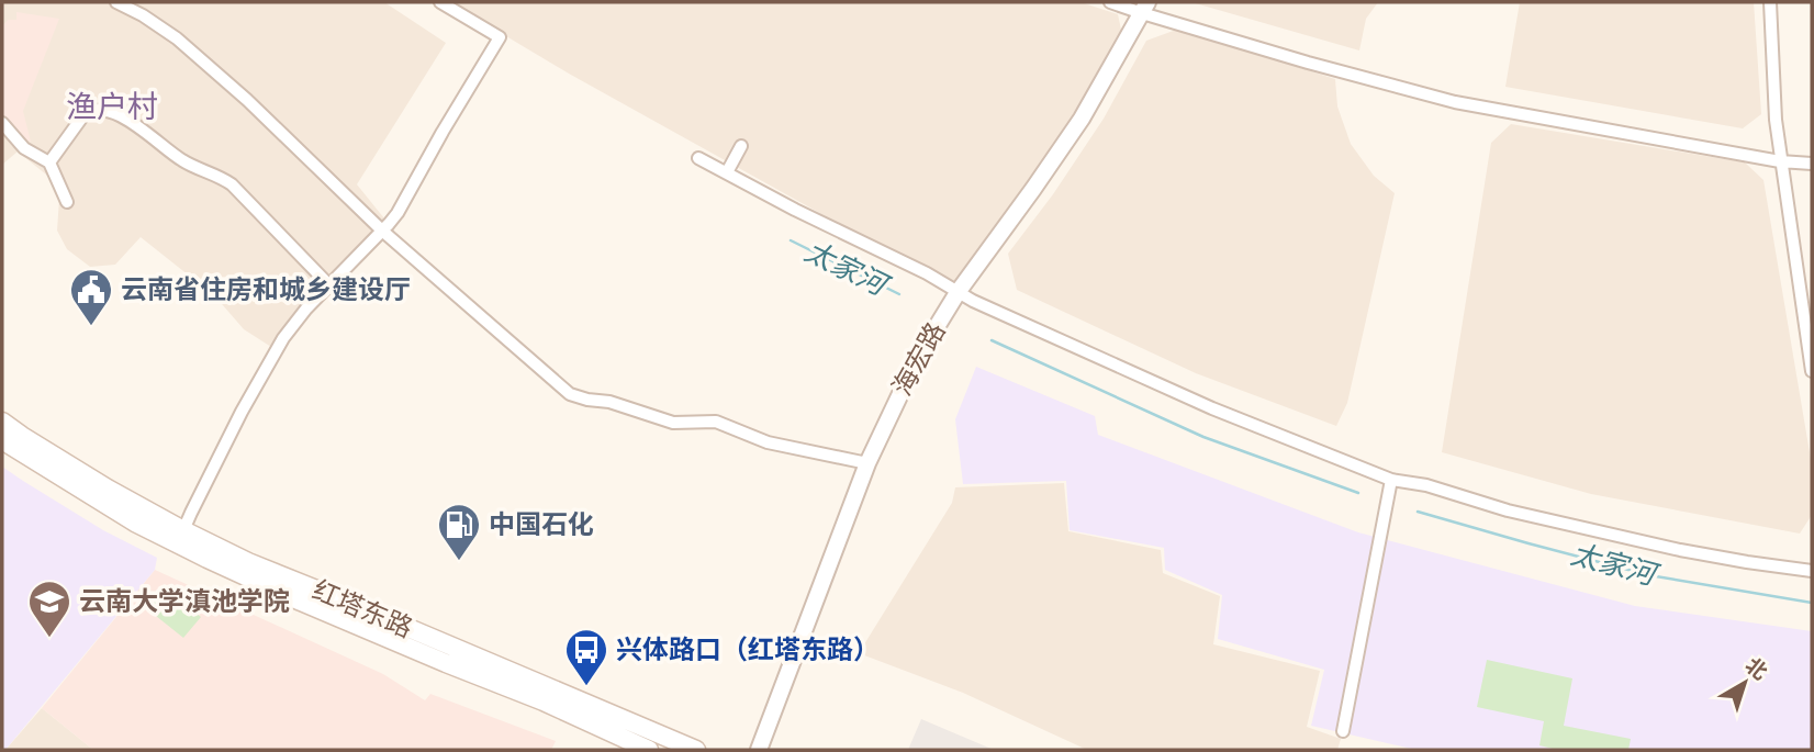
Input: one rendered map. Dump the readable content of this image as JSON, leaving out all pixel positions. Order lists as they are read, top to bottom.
{
  "streets": {
    "main road": ["红塔东路"],
    "street": ["海宏路"]
  },
  "districts": ["渔户村"],
  "water": ["太家河"],
  "places": {
    "public building": ["云南省住房和城乡建设厅"],
    "fuel station": ["中国石化"],
    "school or university": ["云南大学滇池学院"],
    "bus stop": ["兴体路口（红塔东路）"]
  },
  "north": "top right"
}
